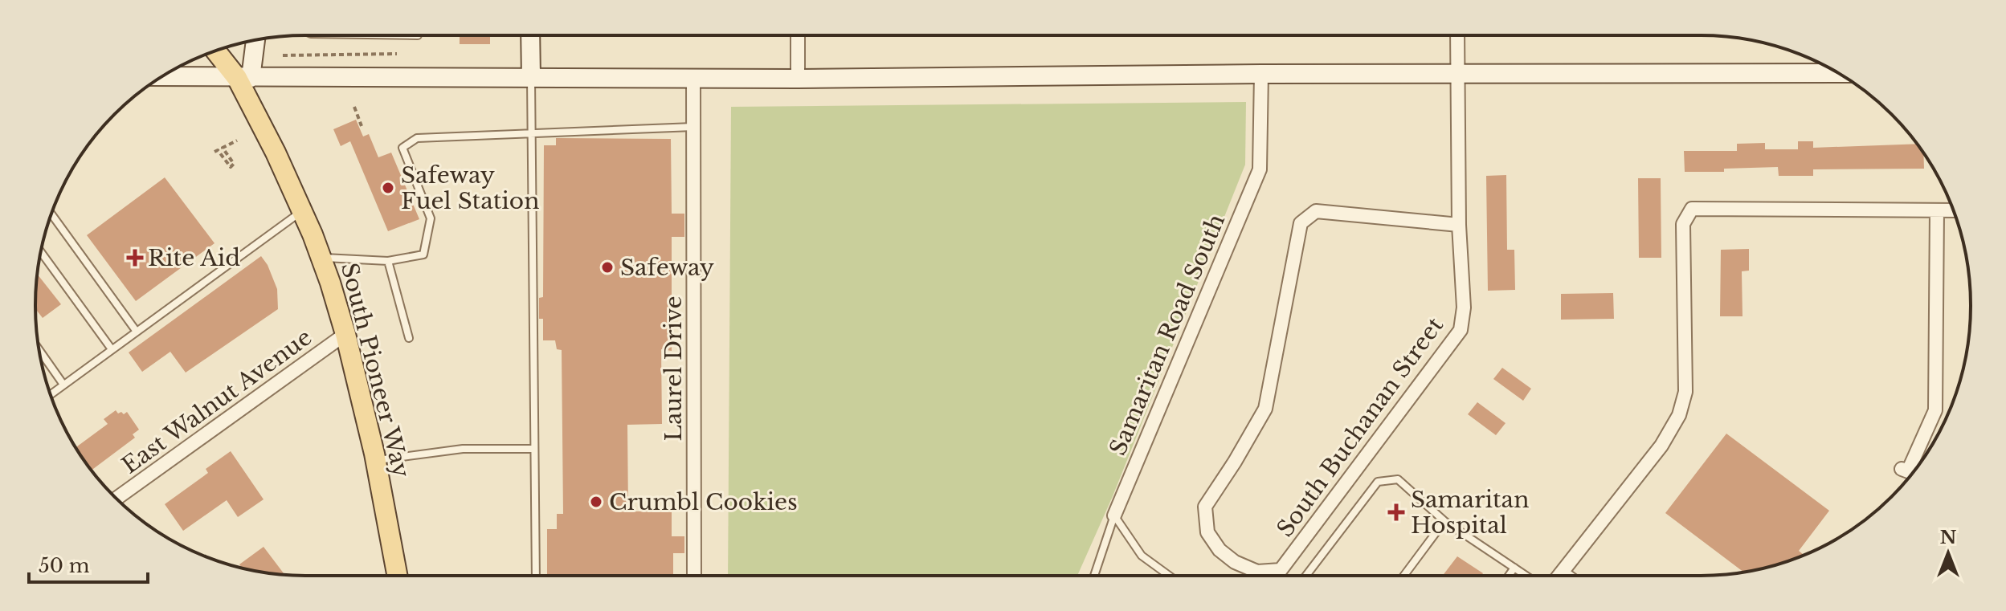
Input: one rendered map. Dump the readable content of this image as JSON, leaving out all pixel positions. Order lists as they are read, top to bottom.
{
  "streets": {
    "main road": ["South Pioneer Way"],
    "street": [
      "Samaritan Road South",
      "Laurel Drive",
      "East Walnut Avenue",
      "South Buchanan Street"
    ]
  },
  "crossings": [
    ["South Pioneer Way", "East Walnut Avenue"]
  ],
  "places": {
    "other": ["Safeway Fuel Station", "Safeway", "Crumbl Cookies"],
    "health": ["Rite Aid", "Samaritan Hospital"]
  },
  "scale_bar": "50 m",
  "north": "top"
}
